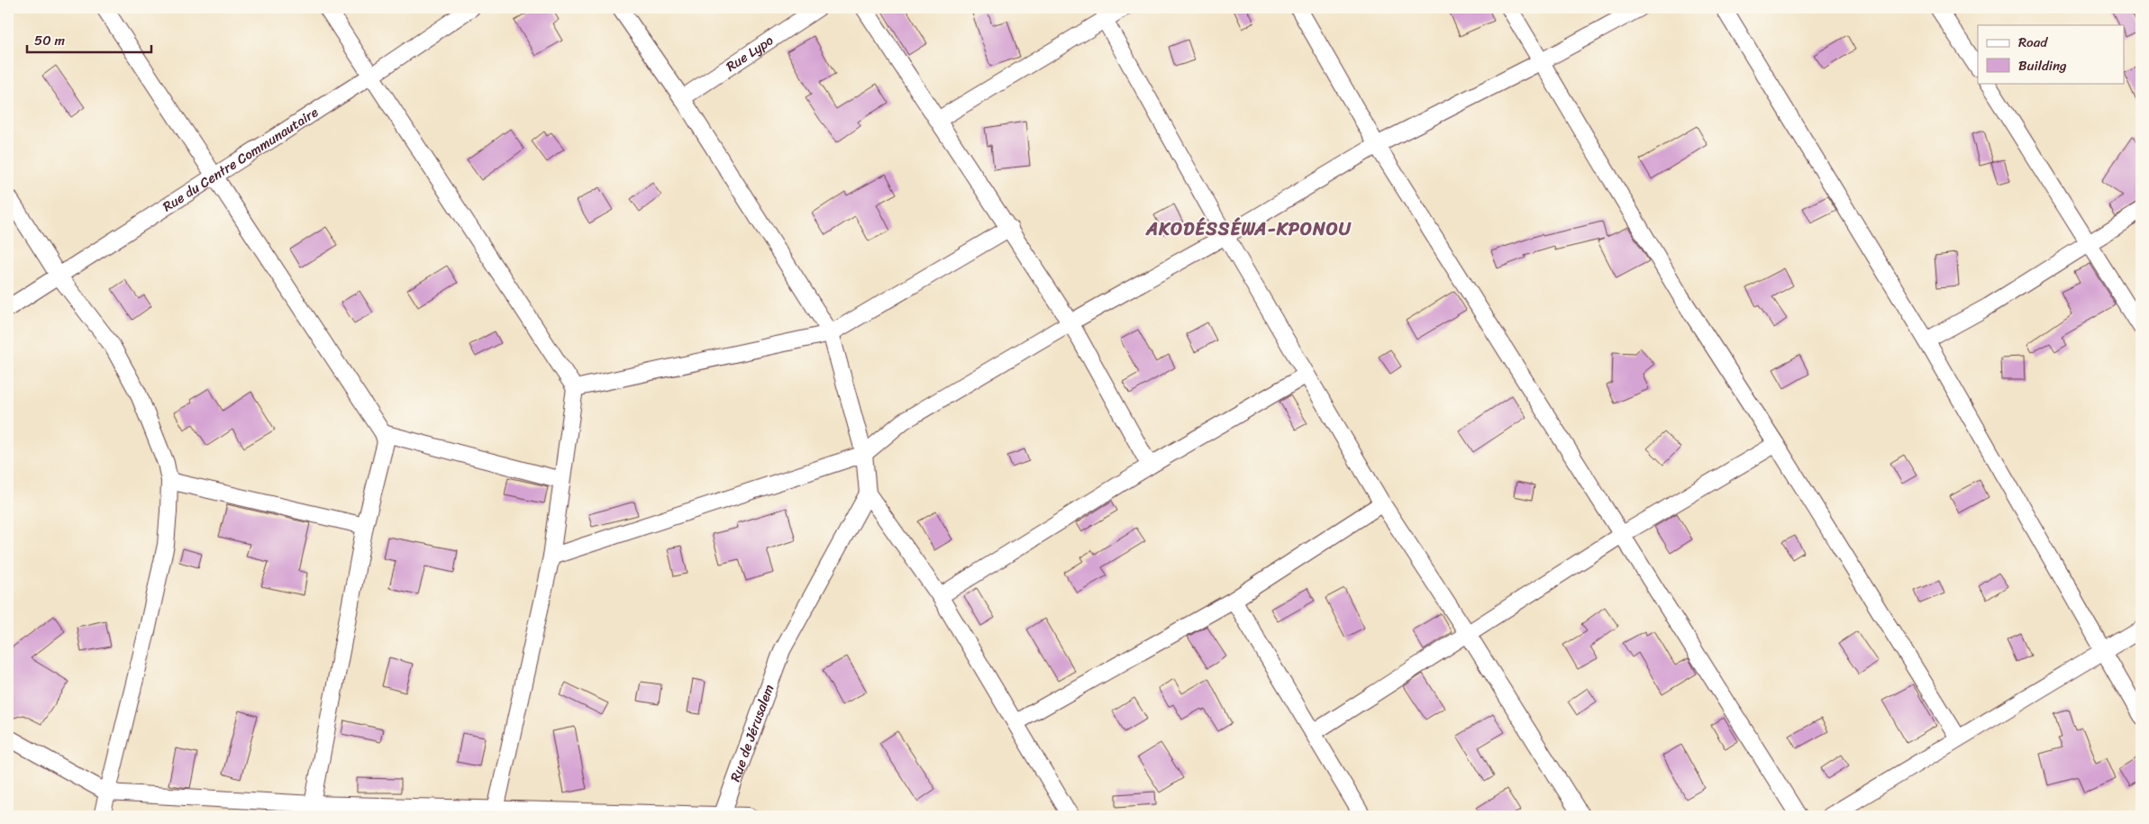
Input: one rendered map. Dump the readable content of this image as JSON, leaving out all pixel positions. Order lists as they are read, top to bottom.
{
  "streets": {
    "street": ["Rue Lypo", "Rue du Centre Communautaire", "Rue de Jérusalem"]
  },
  "districts": ["AKODÉSSÉWA-KPONOU"],
  "legend": ["Road", "Building"],
  "scale_bar": "50 m"
}
